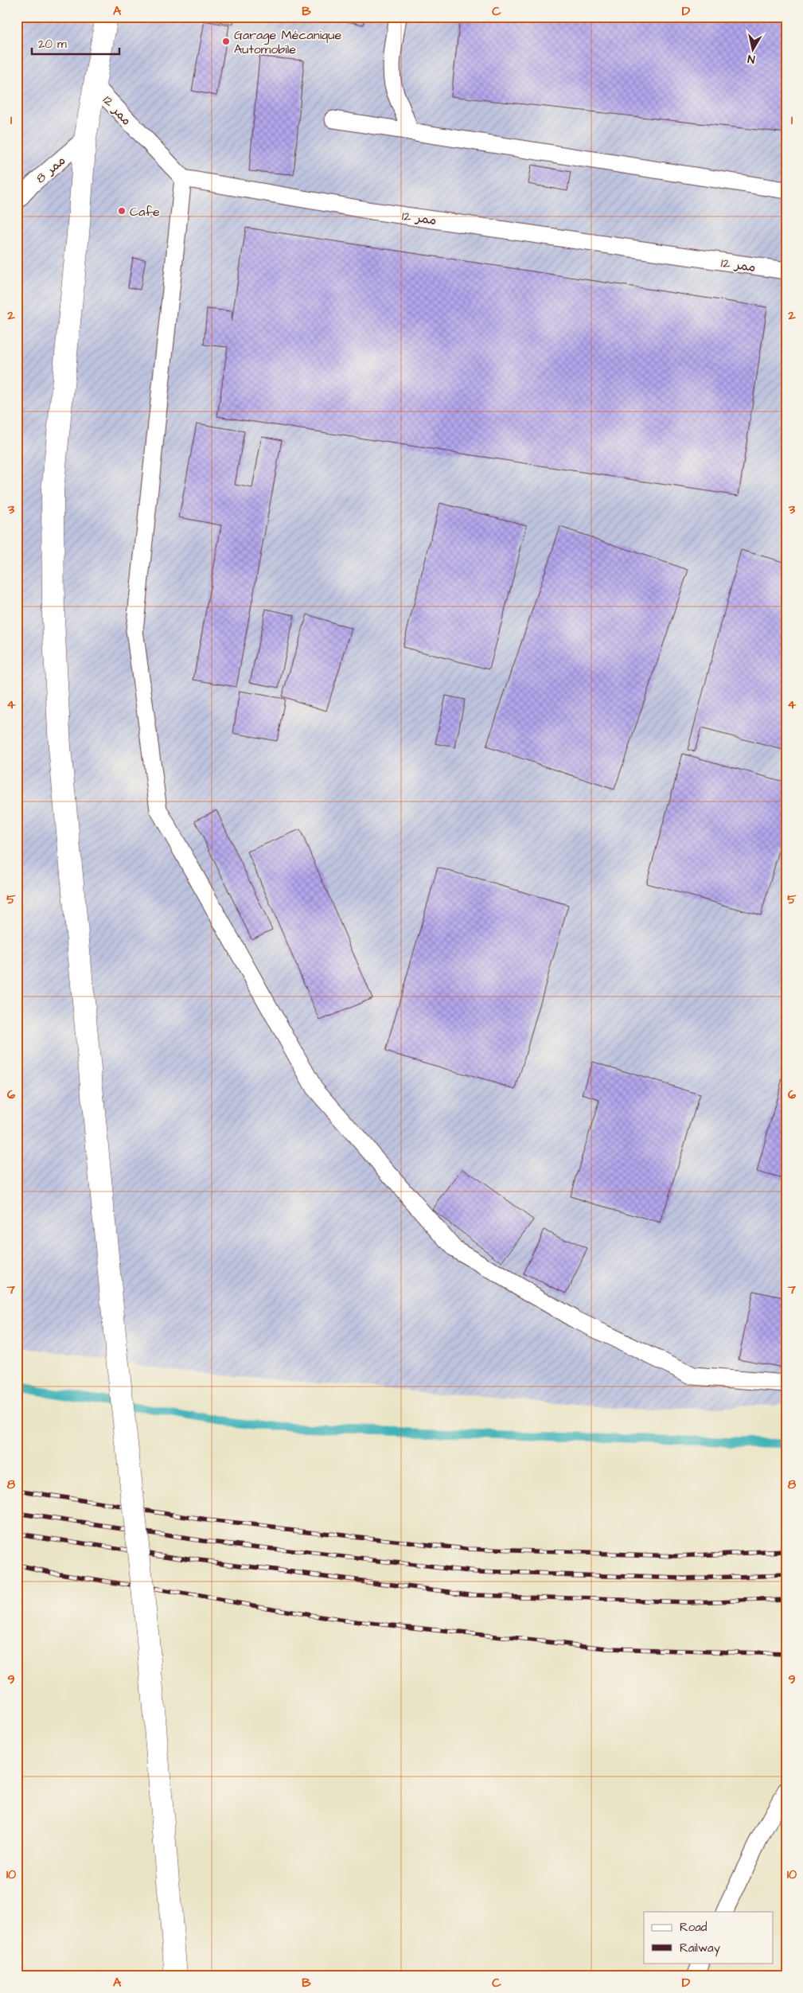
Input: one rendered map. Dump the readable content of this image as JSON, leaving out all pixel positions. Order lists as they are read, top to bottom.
{
  "streets": {
    "lane": ["ممر 12", "ممر 8"]
  },
  "places": ["Garage Mécanique Automobile", "Cafe"],
  "legend": ["Road", "Railway"],
  "scale_bar": "20 m",
  "north": "bottom",
  "grid": {
    "columns": [
      "A",
      "B",
      "C",
      "D"
    ],
    "rows": [
      "1",
      "2",
      "3",
      "4",
      "5",
      "6",
      "7",
      "8",
      "9",
      "10"
    ]
  }
}
